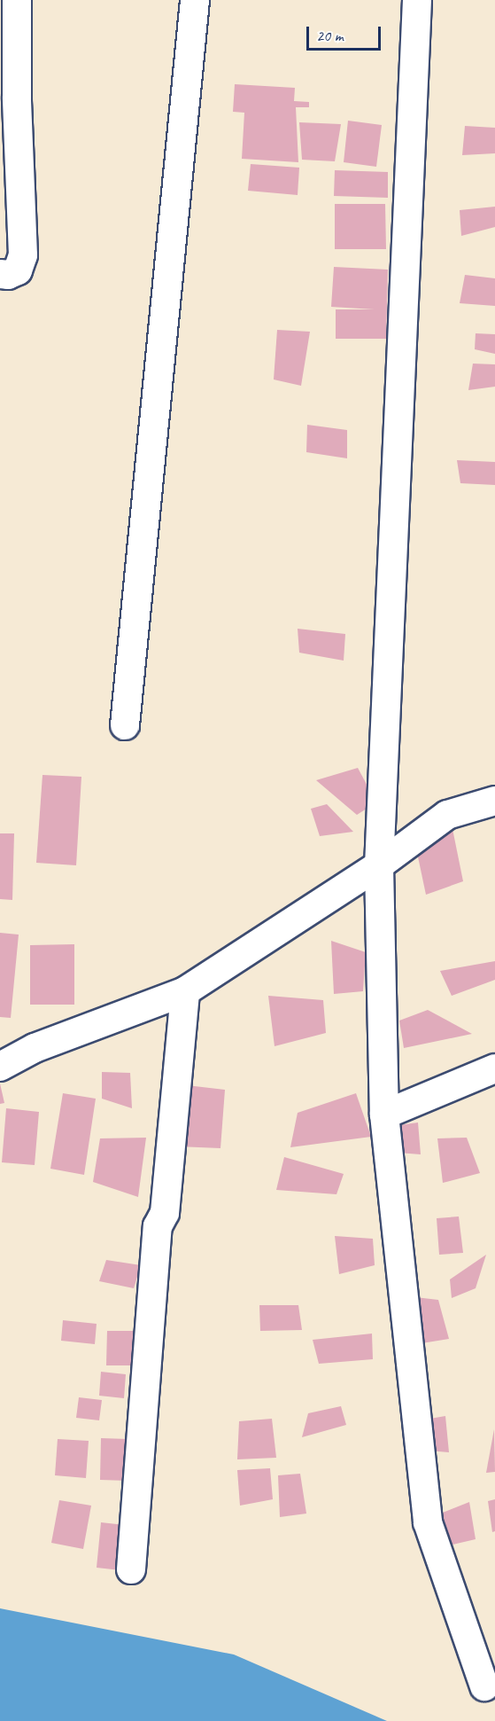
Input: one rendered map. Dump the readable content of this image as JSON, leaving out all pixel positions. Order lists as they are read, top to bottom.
{
  "scale_bar": "20 m"
}
